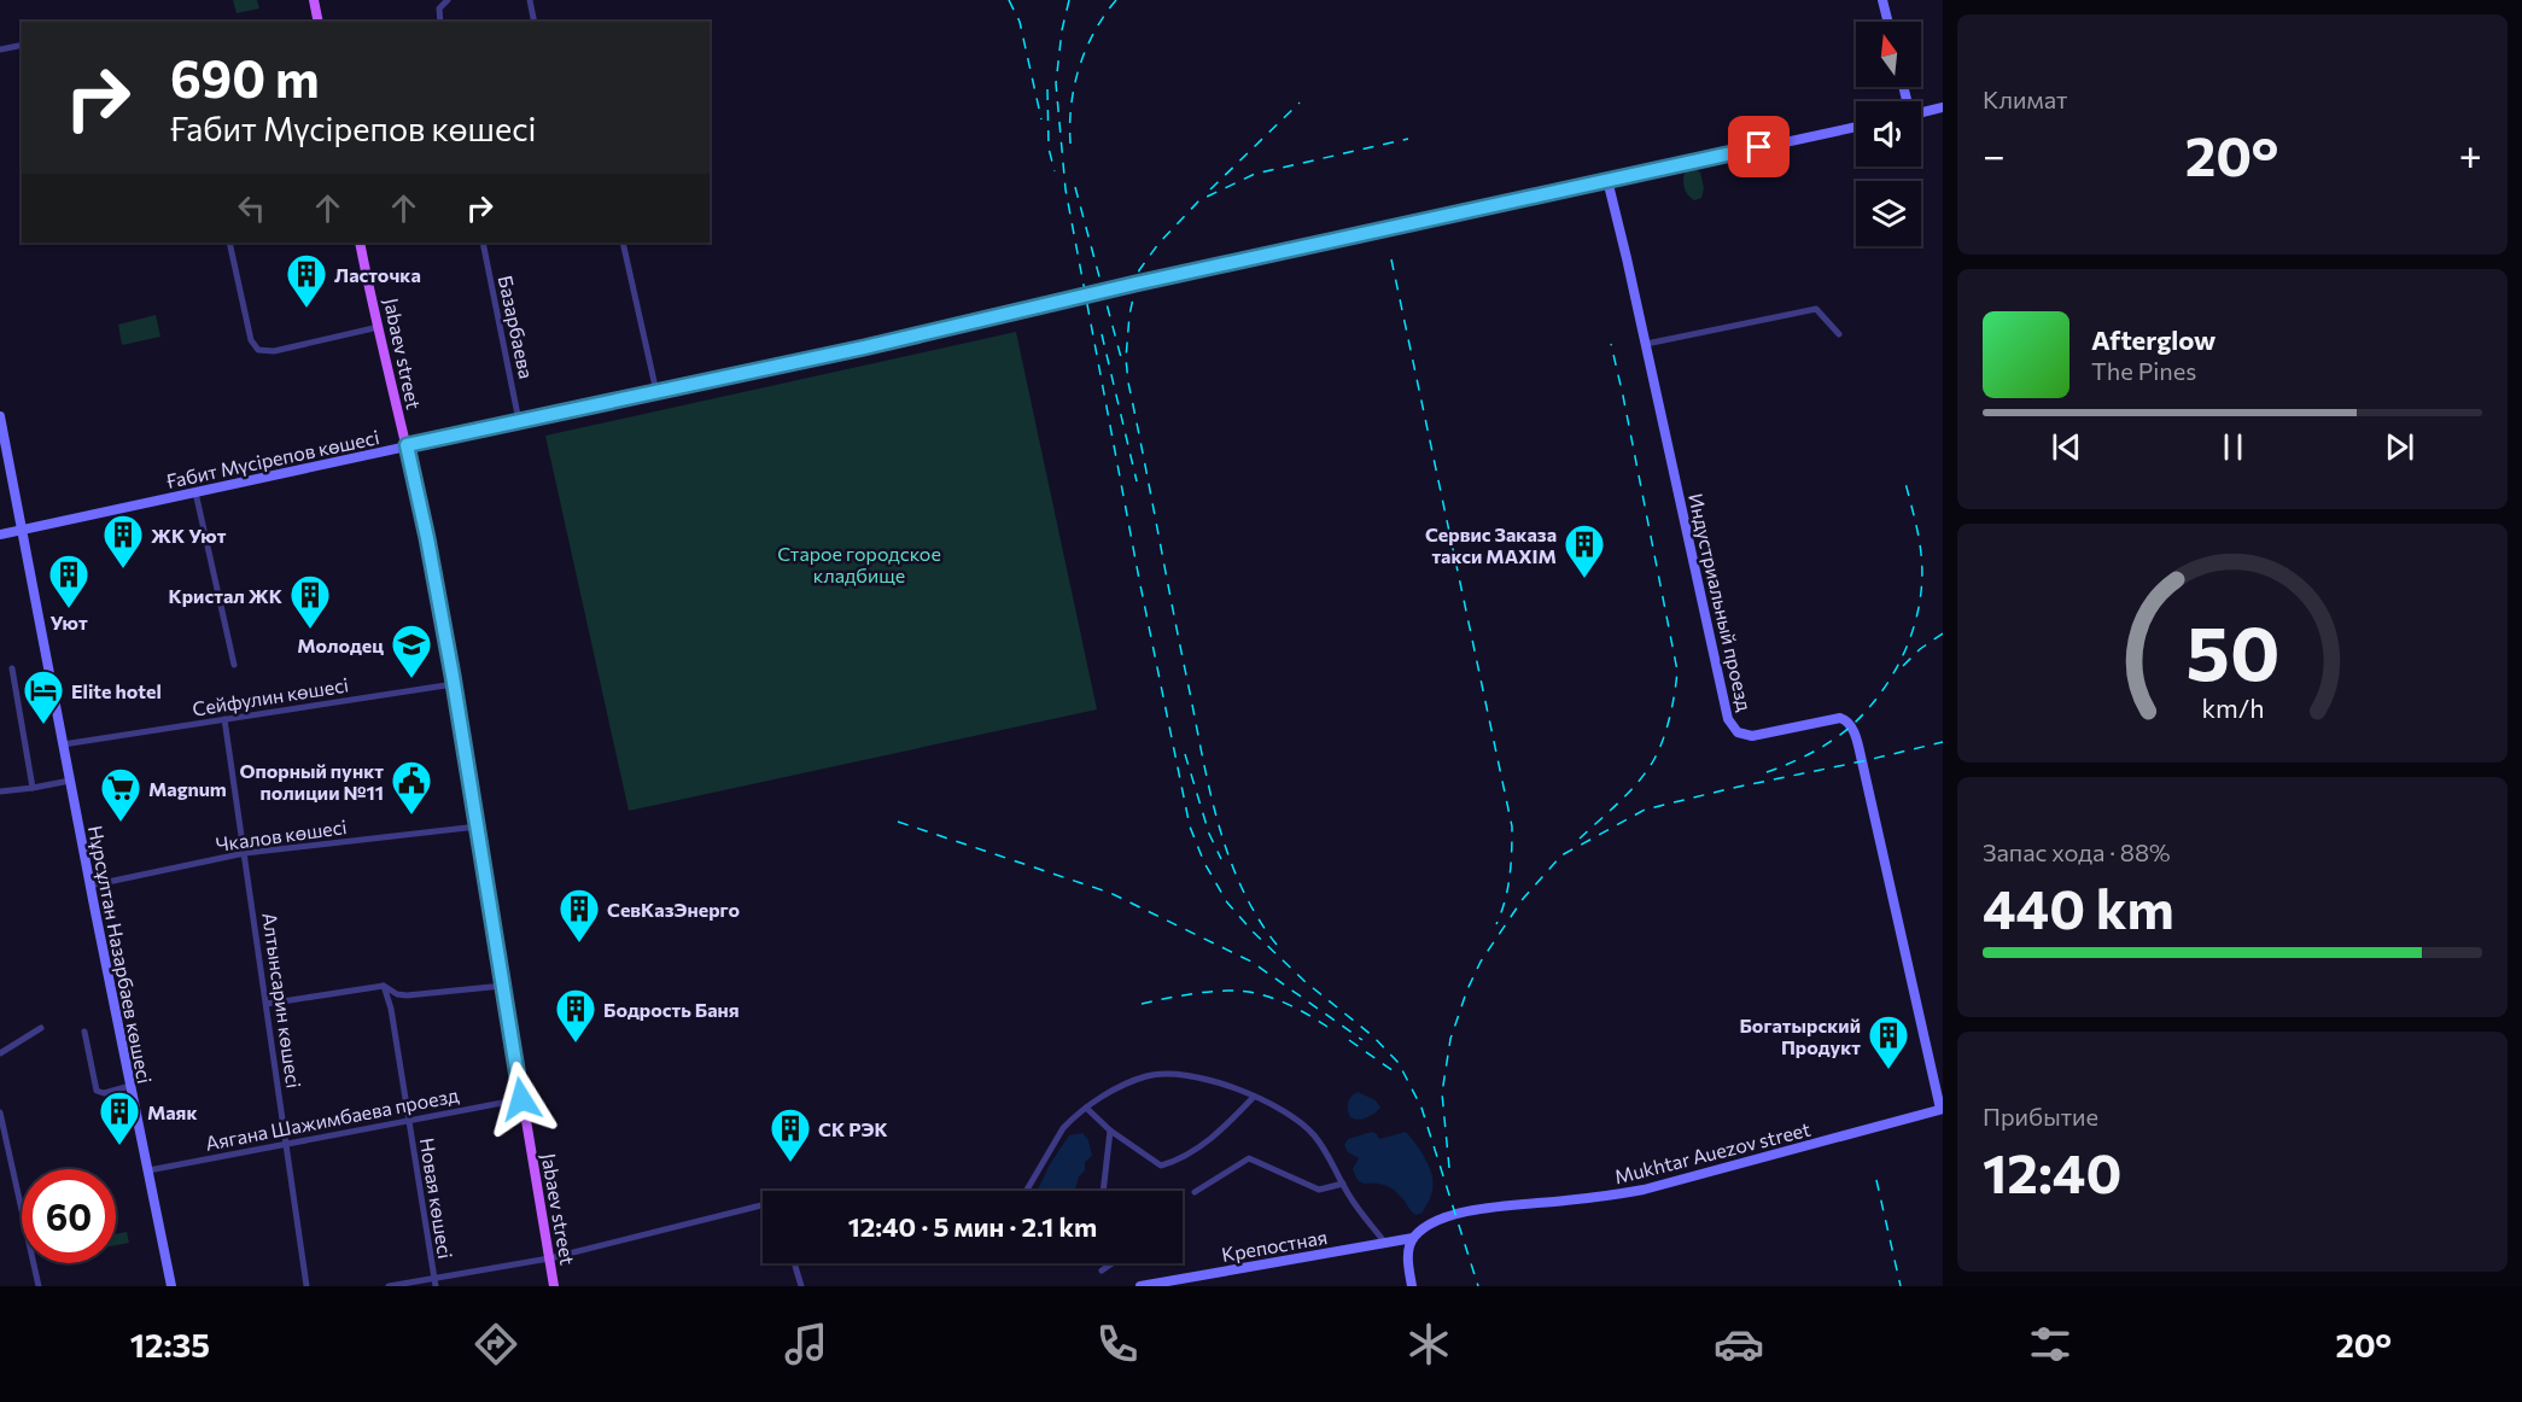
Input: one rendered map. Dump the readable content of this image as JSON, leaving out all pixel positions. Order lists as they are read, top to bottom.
{
  "streets": {
    "main road": [
      "Jabaev street",
      "Ғабит Мүсірепов көшесі",
      "Индустриальный проезд",
      "Нұрсұлтан Назарбаев көшесі",
      "Mukhtar Auezov street",
      "Крепостная"
    ],
    "street": [
      "Базарбаева",
      "Сейфулин көшесі",
      "Чкалов көшесі",
      "Алтынсарин көшесі",
      "Аягана Шажимбаева проезд",
      "Новая көшесі"
    ]
  },
  "crossings": [
    ["Базарбаева", "Ғабит Мүсірепов көшесі"],
    ["Jabaev street", "Ғабит Мүсірепов көшесі"],
    ["Jabaev street", "Сейфулин көшесі"],
    ["Jabaev street", "Чкалов көшесі"],
    ["Jabaev street", "Аягана Шажимбаева проезд"],
    ["Ғабит Мүсірепов көшесі", "Индустриальный проезд"],
    ["Ғабит Мүсірепов көшесі", "Нұрсұлтан Назарбаев көшесі"],
    ["Индустриальный проезд", "Mukhtar Auezov street"],
    ["Сейфулин көшесі", "Нұрсұлтан Назарбаев көшесі"],
    ["Сейфулин көшесі", "Алтынсарин көшесі"],
    ["Чкалов көшесі", "Нұрсұлтан Назарбаев көшесі"],
    ["Чкалов көшесі", "Алтынсарин көшесі"],
    ["Нұрсұлтан Назарбаев көшесі", "Аягана Шажимбаева проезд"],
    ["Алтынсарин көшесі", "Аягана Шажимбаева проезд"],
    ["Аягана Шажимбаева проезд", "Новая көшесі"],
    ["Mukhtar Auezov street", "Крепостная"]
  ],
  "parks": ["Старое городское кладбище"],
  "places": {
    "building": [
      "Ласточка",
      "ЖК Уют",
      "Сервис Заказа такси MAXIM",
      "Уют",
      "Кристал ЖК",
      "СевКазЭнерго",
      "Бодрость Баня",
      "Богатырский Продукт",
      "Маяк",
      "СК РЭК"
    ],
    "school or university": ["Молодец"],
    "hotel": ["Elite hotel"],
    "public building": ["Опорный пункт полиции №11"],
    "supermarket": ["Magnum"]
  },
  "north": "top",
  "page": {
    "tile": [
      "Климат",
      ["Запас хода · 88%", "440 km"],
      ["Прибытие", "12:40"]
    ],
    "turn": ["690 m", "Ғабит Мүсірепов көшесі"],
    "heat": ["−", "20°", "+"],
    "song": ["Afterglow", "The Pines"],
    "limit": "60",
    "trip": "12:40 · 5 мин · 2.1 km",
    "tabs": ["12:35", "20°"],
    "gauge": ["50", "km/h"]
  }
}
